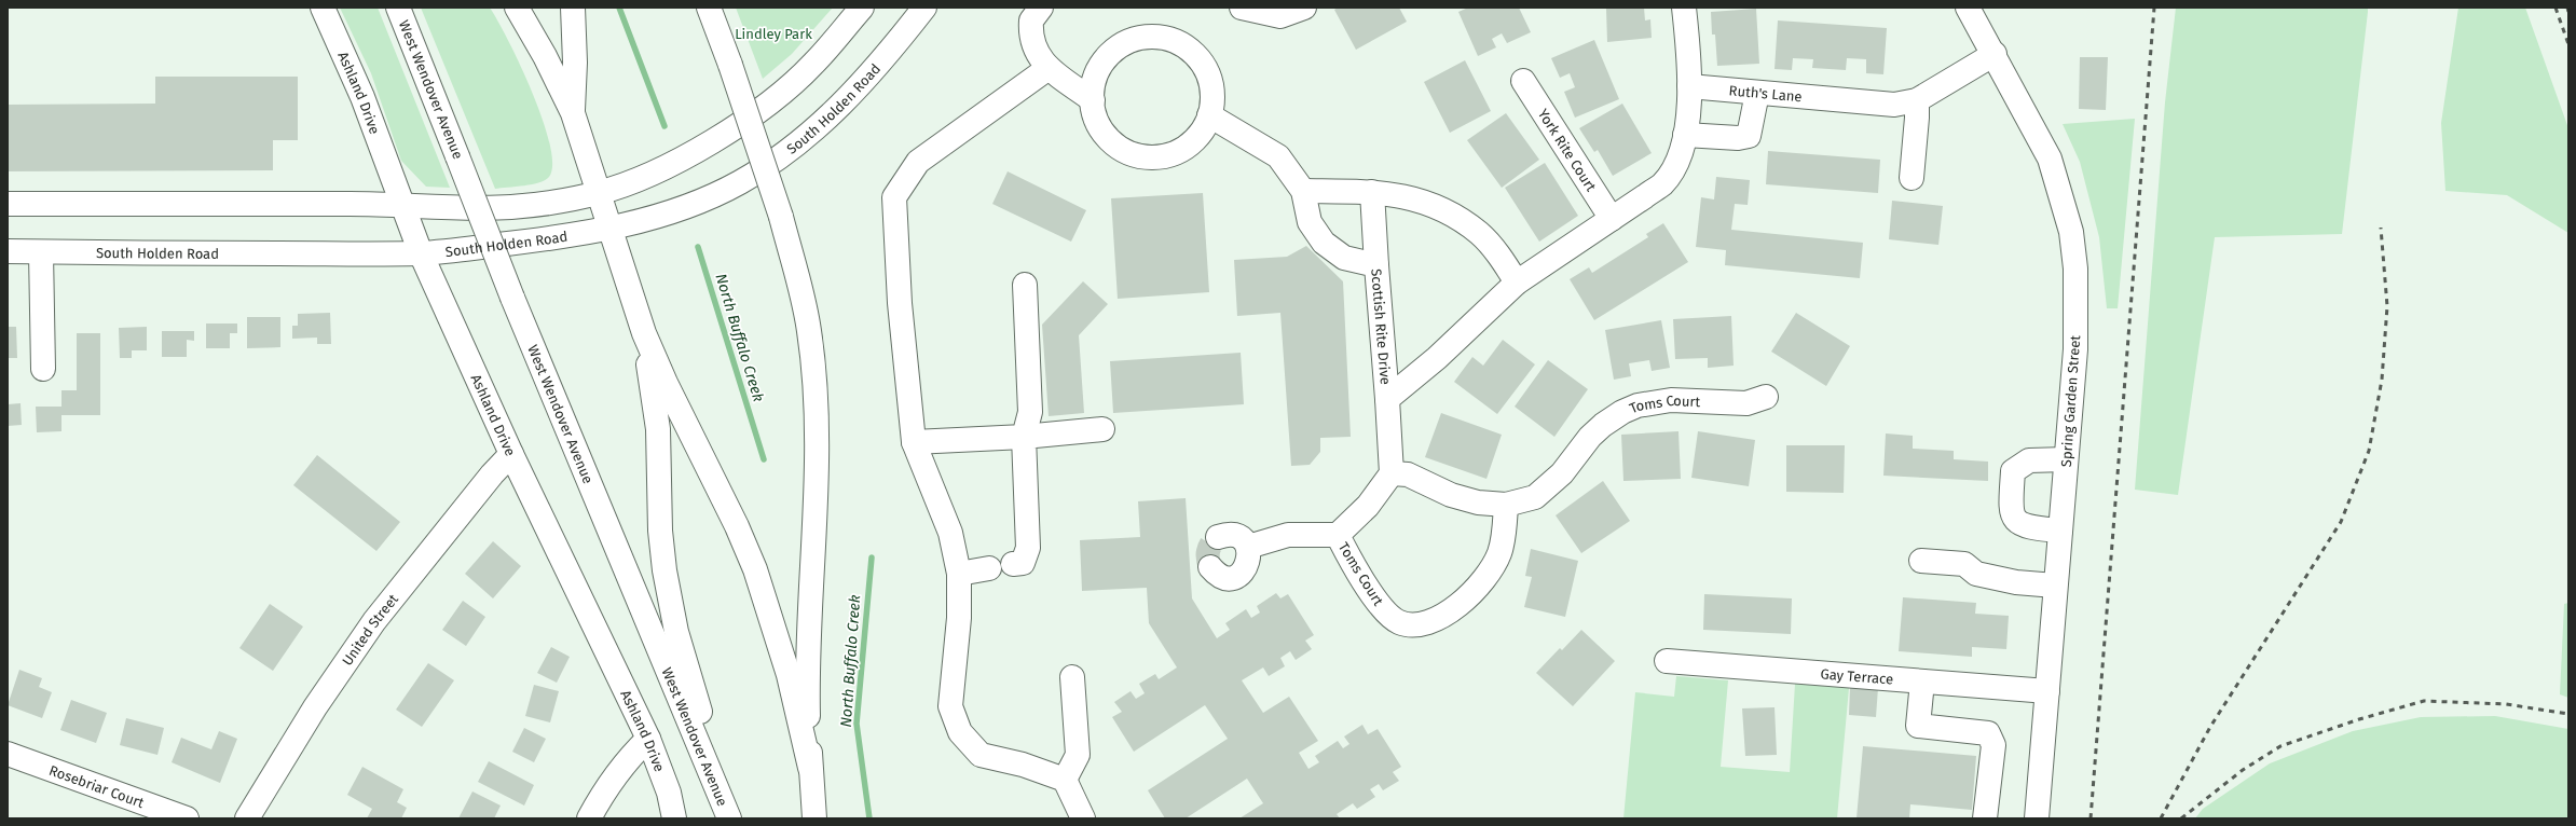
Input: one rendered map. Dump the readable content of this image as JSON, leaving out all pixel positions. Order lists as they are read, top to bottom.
{
  "streets": {
    "main road": [
      "West Wendover Avenue",
      "Ashland Drive",
      "Ruth's Lane",
      "South Holden Road",
      "York Rite Court",
      "Scottish Rite Drive",
      "Spring Garden Street",
      "Toms Court",
      "United Street",
      "Gay Terrace",
      "Rosebriar Court"
    ]
  },
  "crossings": [
    ["Ashland Drive", "South Holden Road"],
    ["Ashland Drive", "United Street"],
    ["Ruth's Lane", "Spring Garden Street"],
    ["Spring Garden Street", "Gay Terrace"]
  ],
  "water": ["North Buffalo Creek"],
  "parks": ["Lindley Park"]
}
